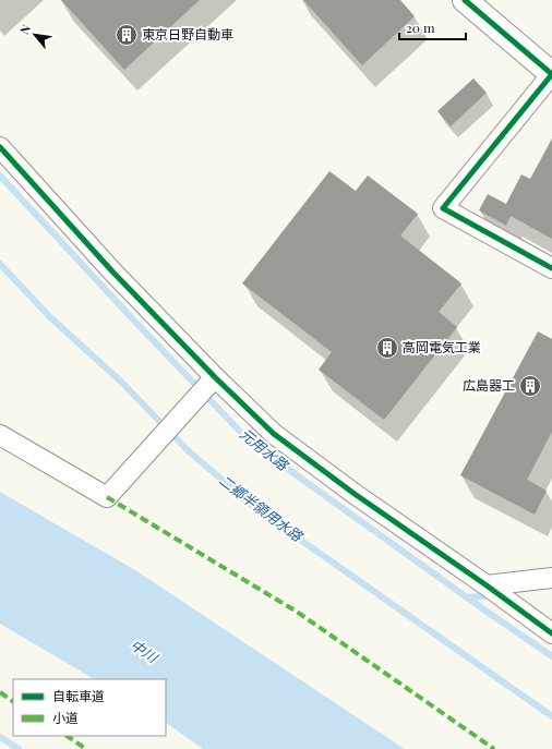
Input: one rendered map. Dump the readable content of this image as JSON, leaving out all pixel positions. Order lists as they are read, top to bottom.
{
  "water": ["元用水路", "二郷半領用水路", "中川"],
  "places": {
    "building": ["東京日野自動車", "高岡電気工業", "広島器工"]
  },
  "legend": ["自転車道", "小道"],
  "scale_bar": "20 m",
  "north": "top left"
}
